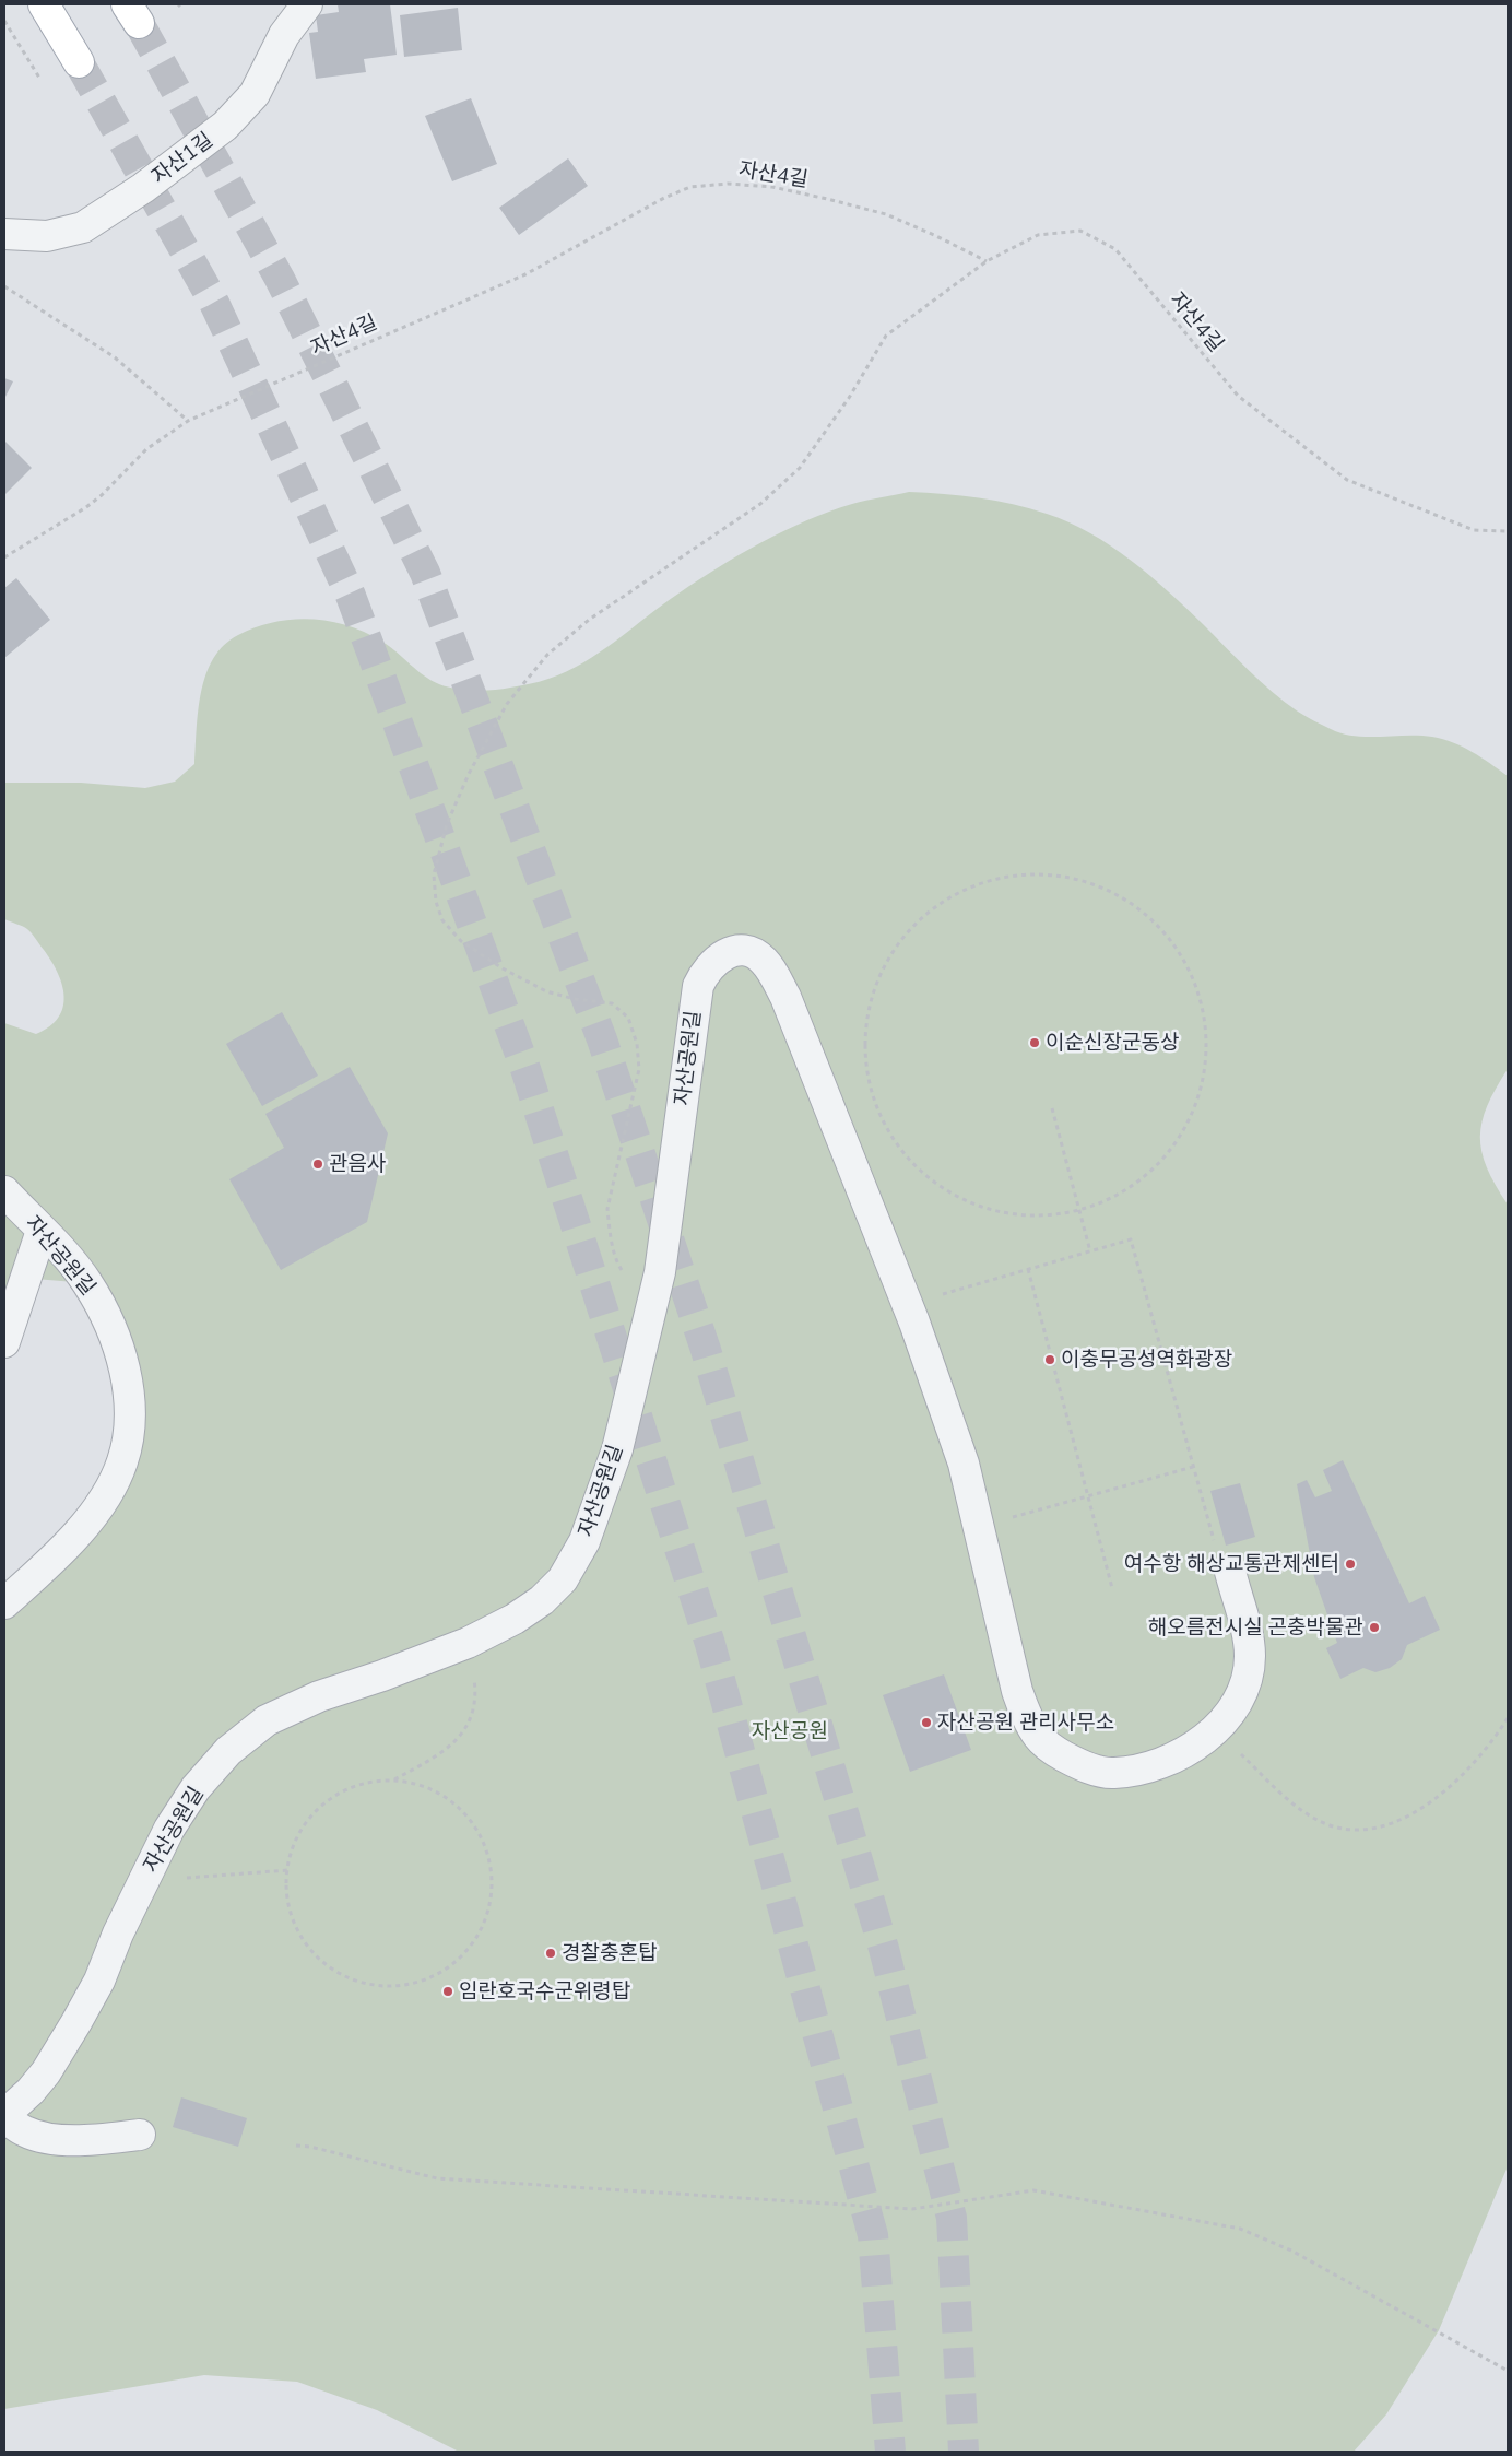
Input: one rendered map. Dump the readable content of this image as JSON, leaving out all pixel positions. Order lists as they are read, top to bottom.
{
  "streets": {
    "street": ["자산1길", "자산공원길"],
    "path": ["자산4길"]
  },
  "parks": ["자산공원"],
  "places": [
    "이순신장군동상",
    "관음사",
    "이충무공성역화광장",
    "여수항 해상교통관제센터",
    "해오름전시실 곤충박물관",
    "자산공원 관리사무소",
    "경찰충혼탑",
    "임란호국수군위령탑"
  ]
}
